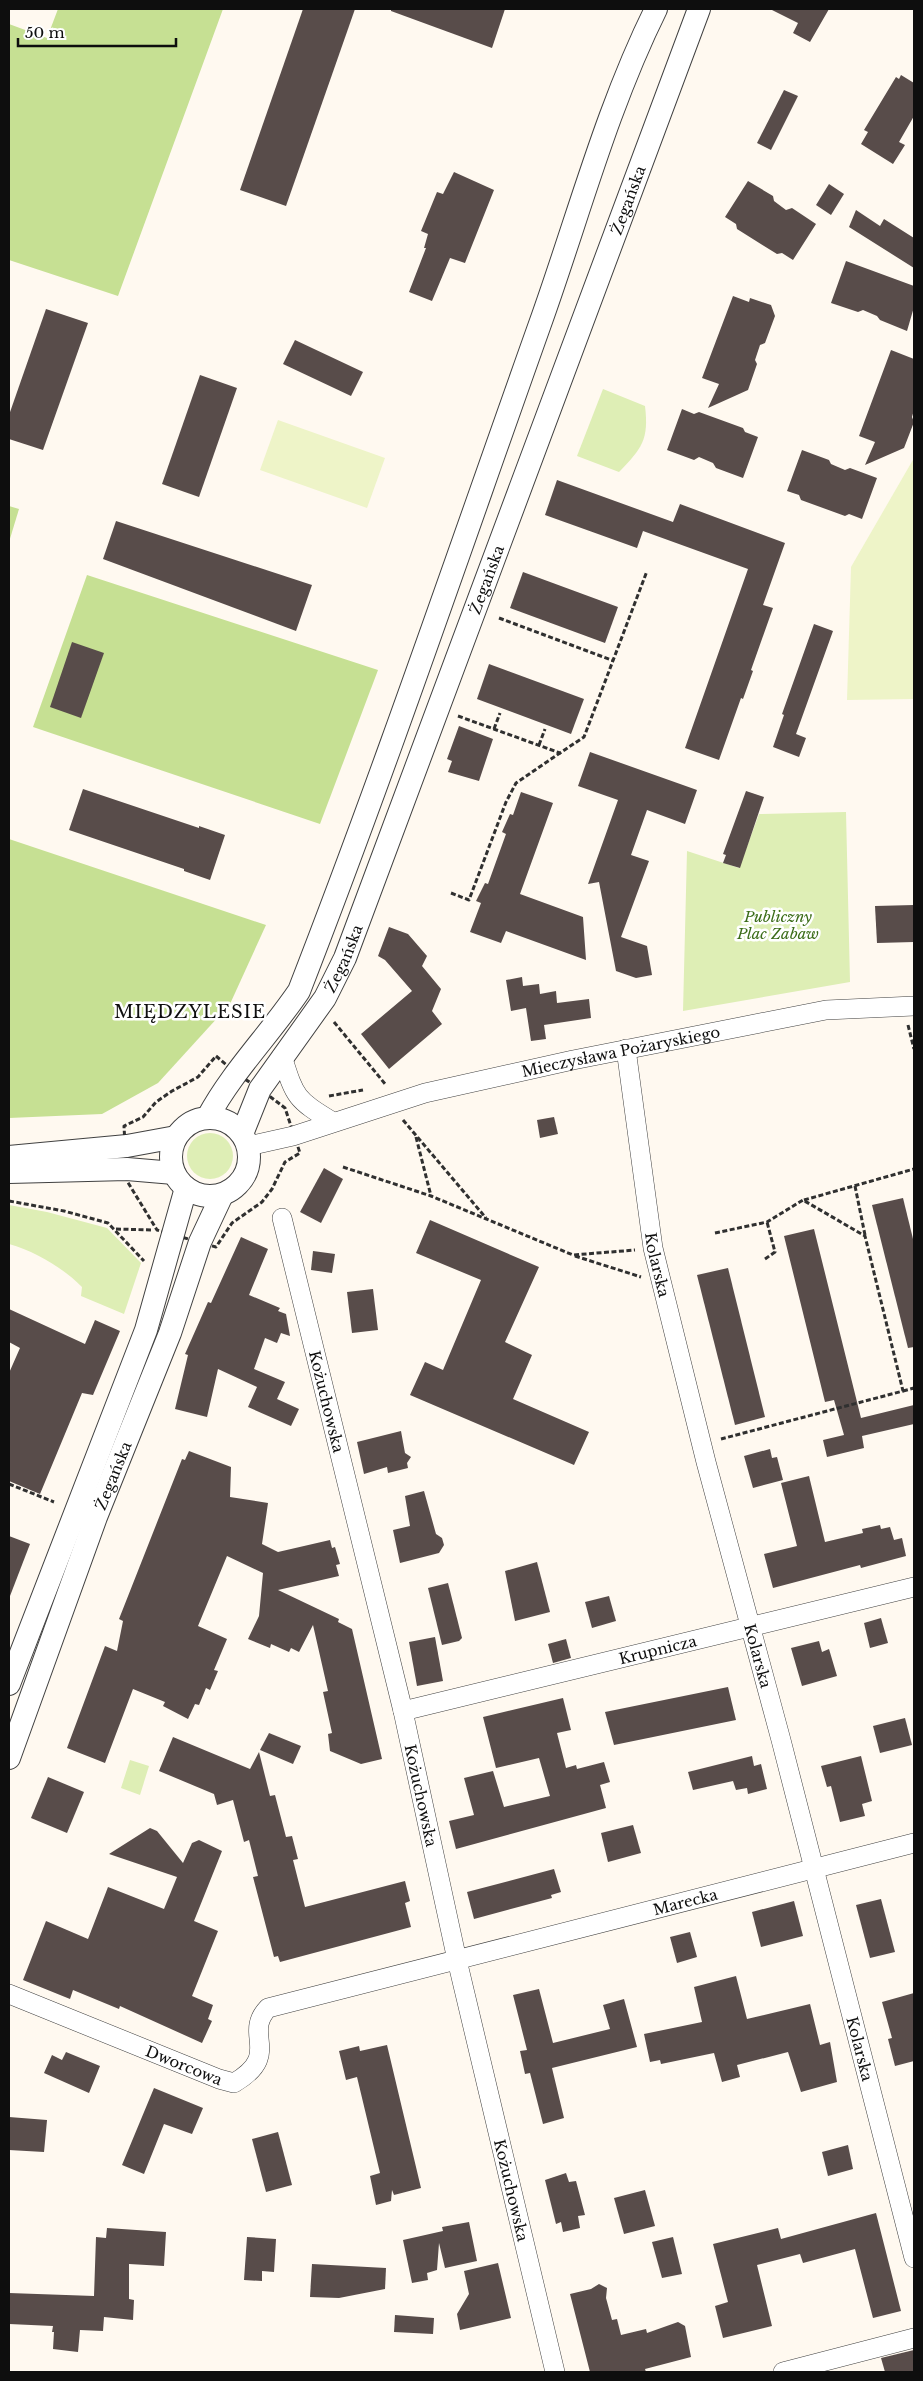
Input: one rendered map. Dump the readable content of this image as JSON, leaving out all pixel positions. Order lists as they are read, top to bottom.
{
  "streets": {
    "street": [
      "Żegańska",
      "Mieczysława Pożaryskiego",
      "Kolarska",
      "Kożuchowska",
      "Krupnicza",
      "Marecka",
      "Dworcowa"
    ]
  },
  "crossings": [
    ["Żegańska", "Mieczysława Pożaryskiego"],
    ["Mieczysława Pożaryskiego", "Kolarska"],
    ["Kolarska", "Krupnicza"],
    ["Kolarska", "Marecka"],
    ["Kożuchowska", "Krupnicza"],
    ["Kożuchowska", "Marecka"],
    ["Kożuchowska", "Dworcowa"],
    ["Marecka", "Dworcowa"]
  ],
  "districts": ["MIĘDZYLESIE"],
  "parks": ["Publiczny Plac Zabaw"],
  "scale_bar": "50 m"
}
